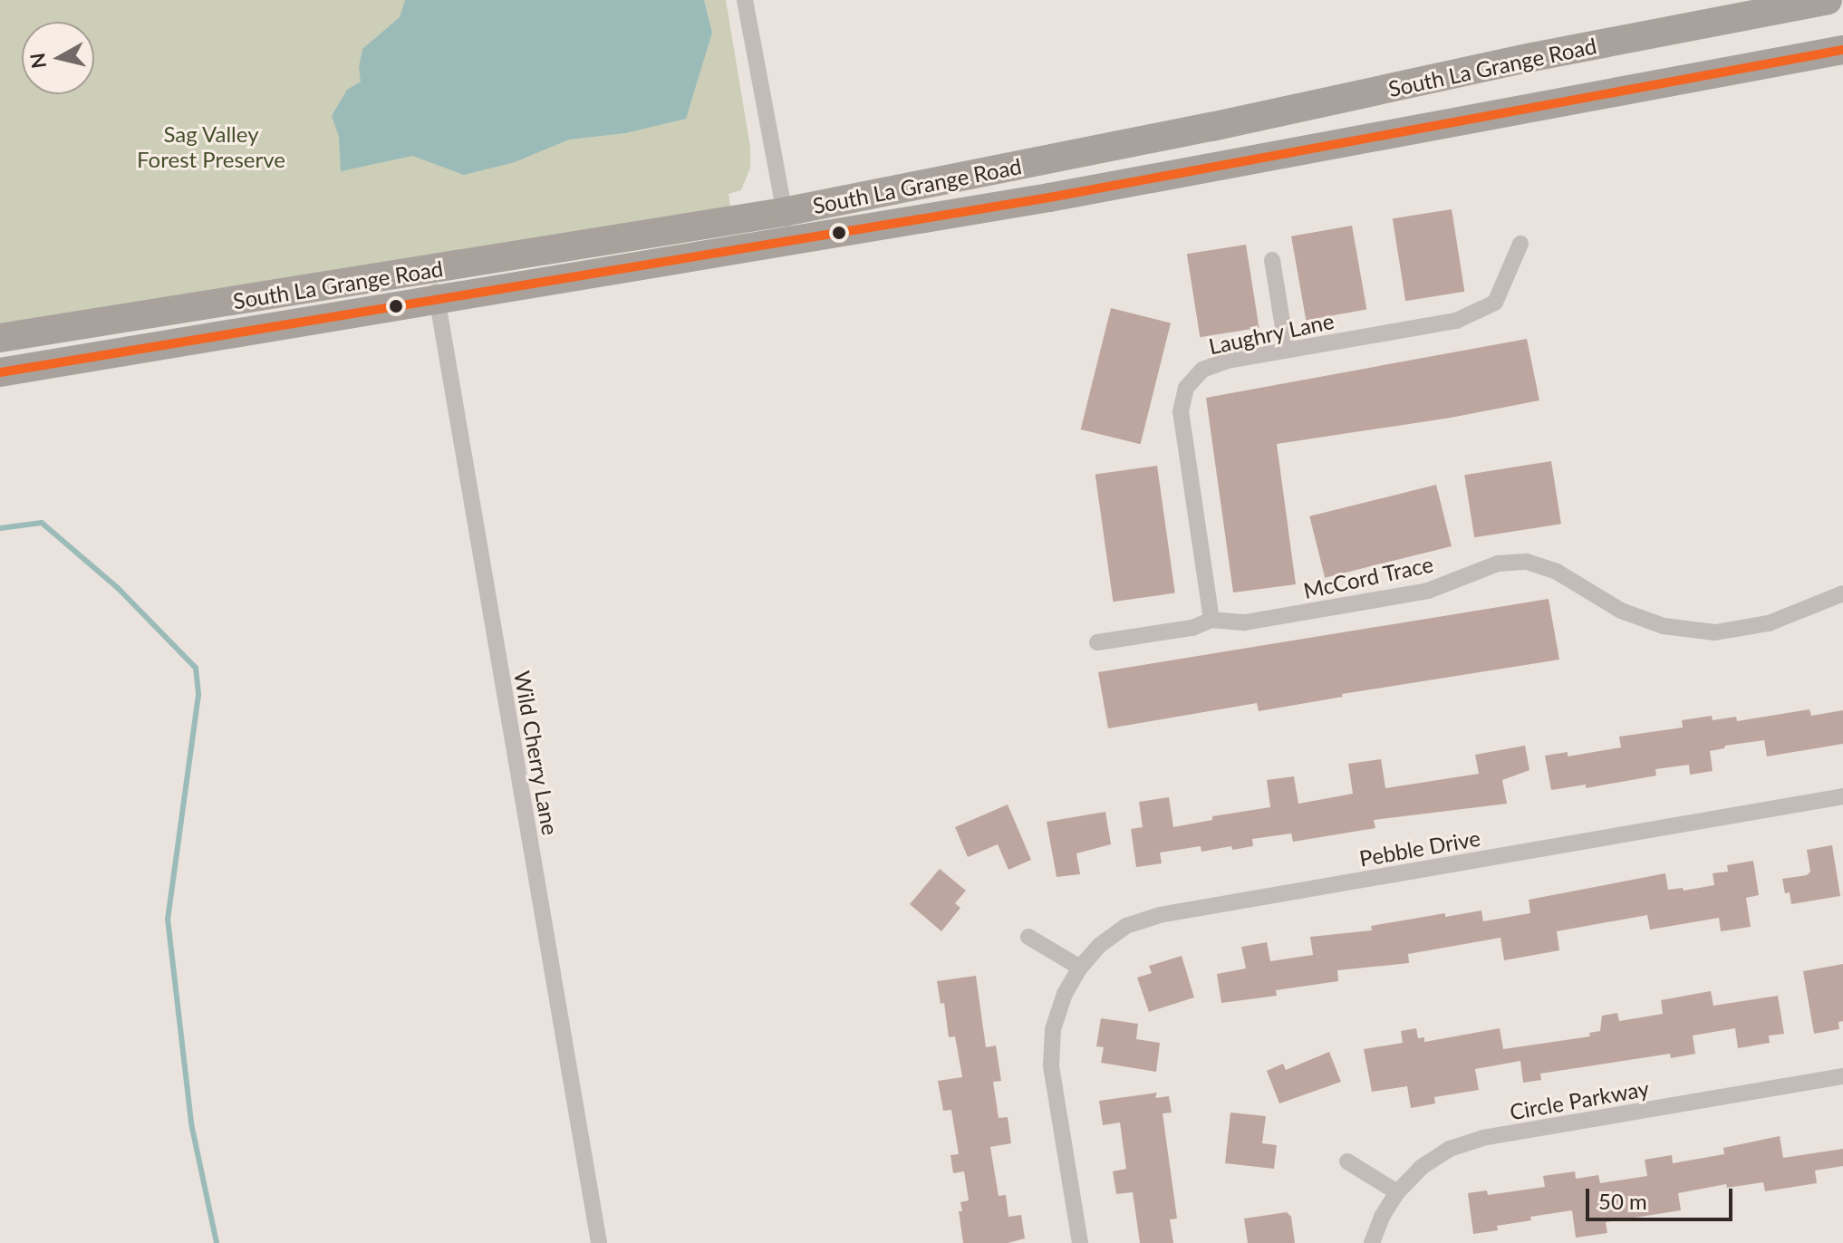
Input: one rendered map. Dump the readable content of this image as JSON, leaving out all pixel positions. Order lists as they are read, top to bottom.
{
  "streets": {
    "highway": ["South La Grange Road"],
    "street": [
      "Laughry Lane",
      "McCord Trace",
      "Wild Cherry Lane",
      "Pebble Drive",
      "Circle Parkway"
    ]
  },
  "crossings": [
    ["South La Grange Road", "Wild Cherry Lane"],
    ["Laughry Lane", "McCord Trace"]
  ],
  "parks": ["Sag Valley Forest Preserve"],
  "scale_bar": "50 m",
  "north": "left"
}
